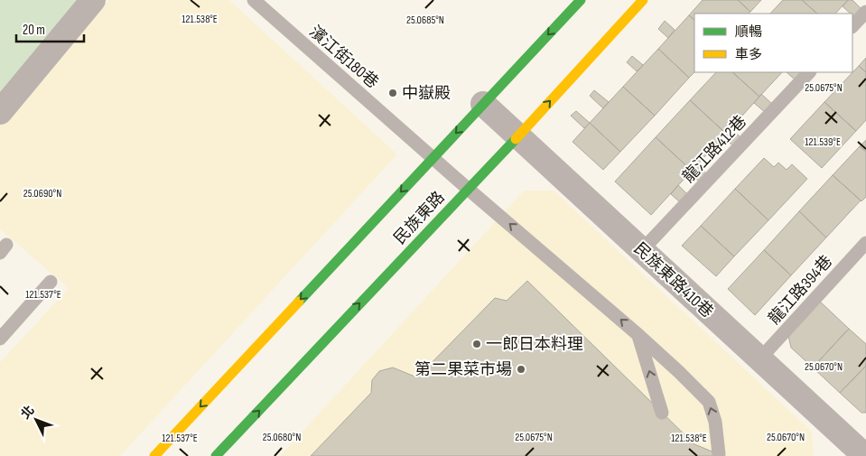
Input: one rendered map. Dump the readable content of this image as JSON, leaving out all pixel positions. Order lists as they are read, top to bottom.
{
  "streets": {
    "street": ["民族東路", "民族東路410巷"],
    "lane": ["濱江街180巷", "龍江路412巷", "龍江路394巷"]
  },
  "crossings": [
    ["濱江街180巷", "民族東路"],
    ["龍江路412巷", "民族東路410巷"],
    ["民族東路", "民族東路410巷"],
    ["民族東路410巷", "龍江路394巷"]
  ],
  "one_way": ["濱江街180巷"],
  "places": ["中嶽殿", "一郎日本料理", "第二果菜市場"],
  "legend": ["順暢", "車多"],
  "scale_bar": "20 m",
  "north": "top left",
  "coordinates": [
    "121.538°E",
    "25.0685°N",
    "25.0675°N",
    "121.539°E",
    "25.0690°N",
    "121.537°E",
    "25.0670°N",
    "25.0680°N"
  ]
}
